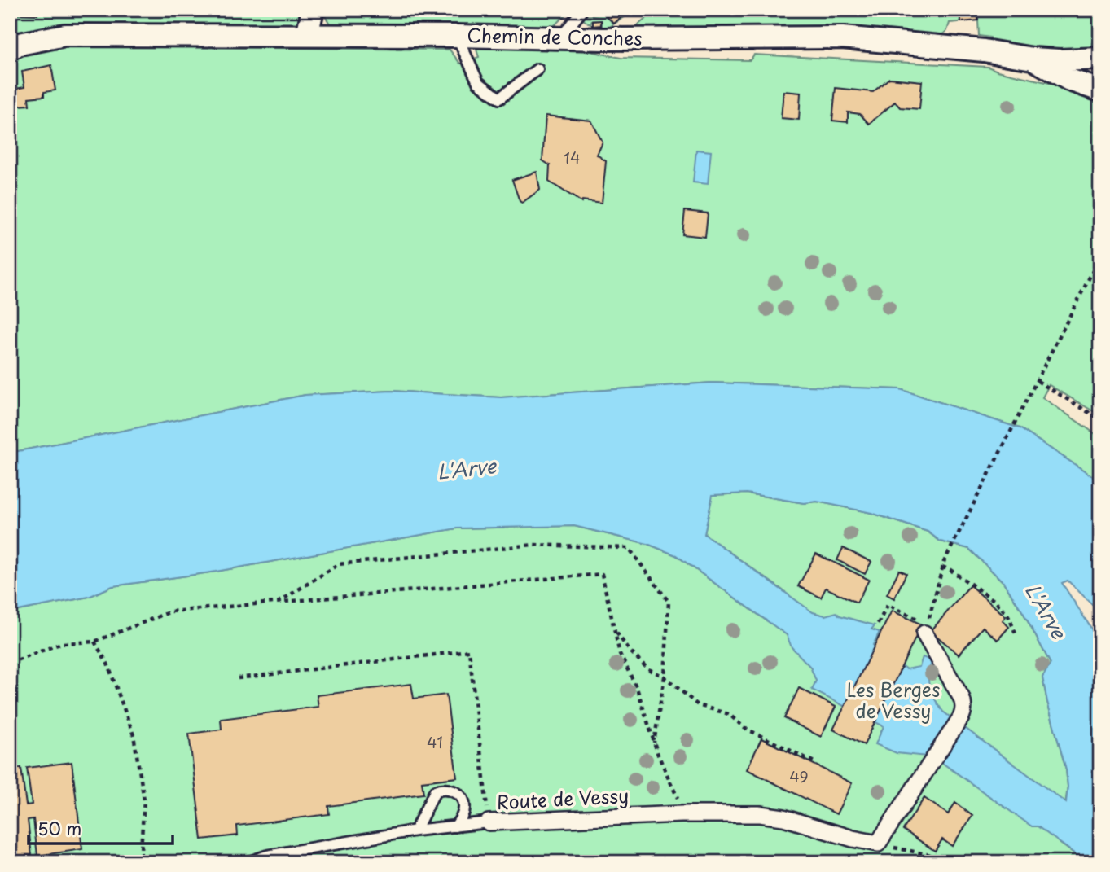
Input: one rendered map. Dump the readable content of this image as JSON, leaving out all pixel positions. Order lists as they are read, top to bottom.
{
  "streets": {
    "street": ["Chemin de Conches", "Route de Vessy"]
  },
  "water": ["L'Arve"],
  "parks": ["Les Berges de Vessy"],
  "house_numbers": ["14", "41", "49"],
  "scale_bar": "50 m"
}
